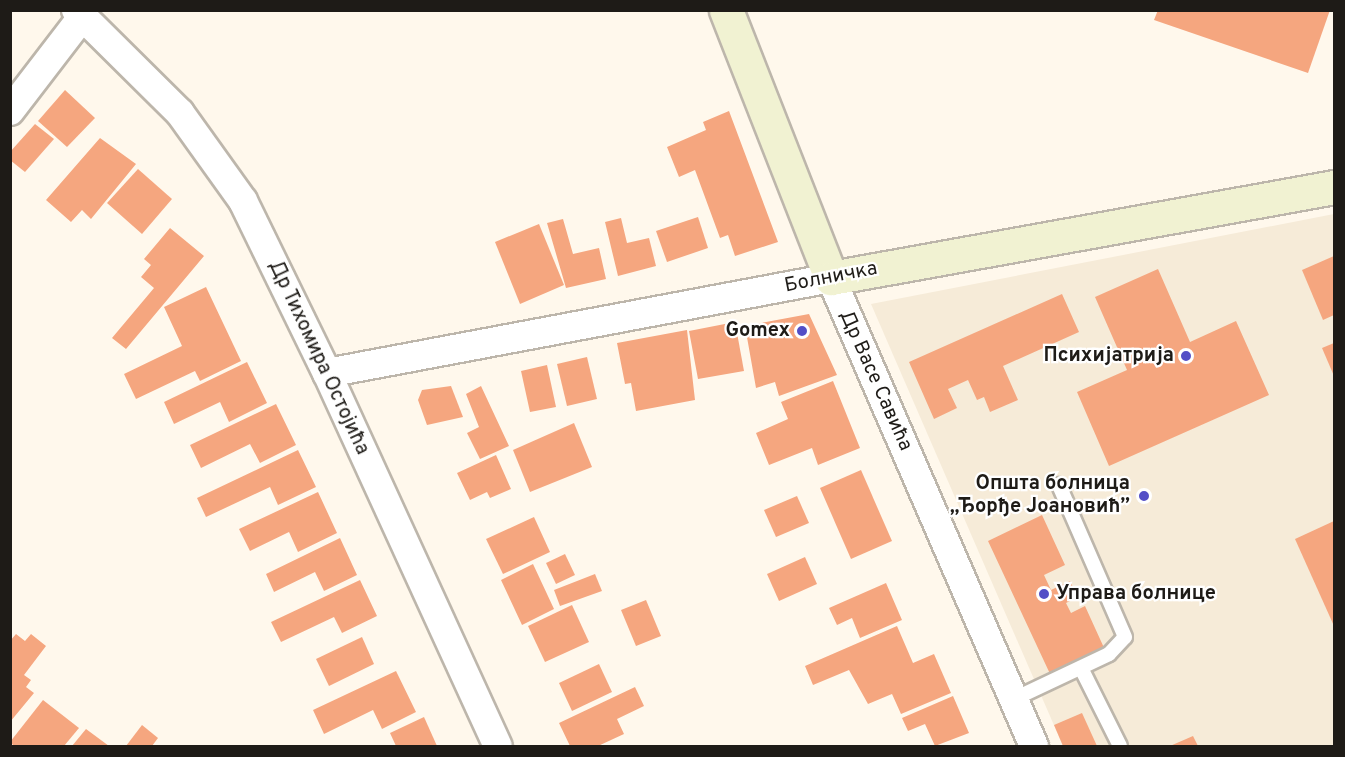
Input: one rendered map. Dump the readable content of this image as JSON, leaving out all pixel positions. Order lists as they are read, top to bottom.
{
  "streets": {
    "street": ["Болничка", "Др Тихомира Остојића", "Др Васе Савића"]
  },
  "crossings": [
    ["Болничка", "Др Тихомира Остојића"],
    ["Болничка", "Др Васе Савића"]
  ],
  "places": [
    "Gomex",
    "Психијатрија",
    "Општа болница „Ђорђе Јоановић”",
    "Управа болнице"
  ]
}
